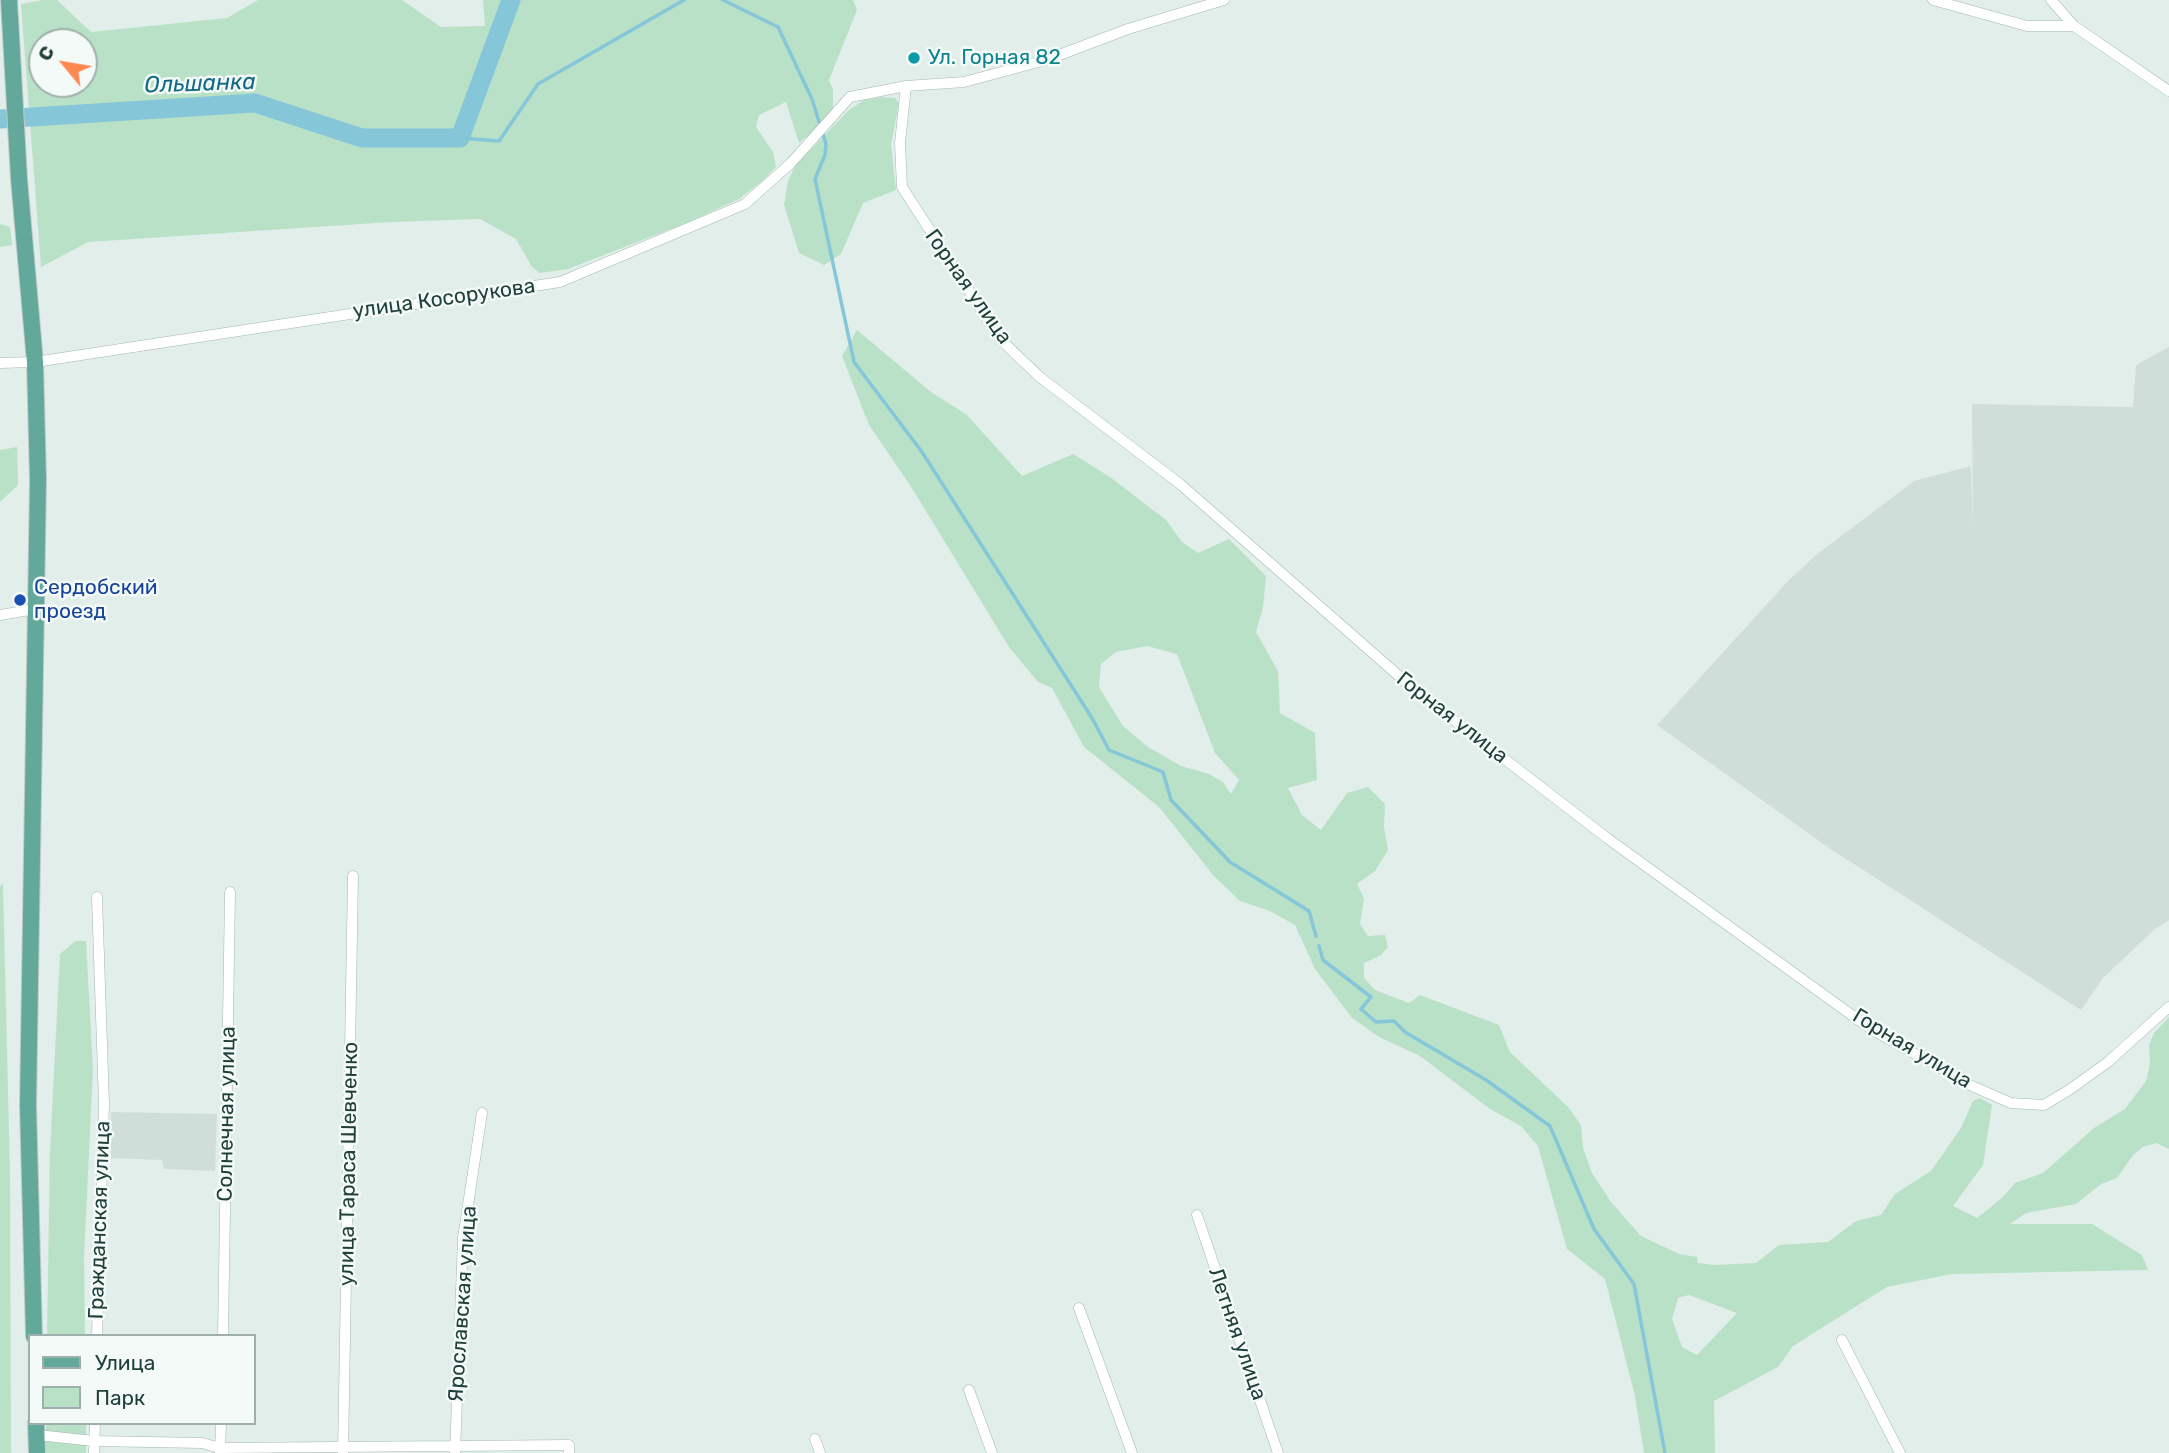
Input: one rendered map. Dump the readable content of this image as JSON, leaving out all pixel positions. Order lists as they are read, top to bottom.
{
  "streets": {
    "street": [
      "Горная улица",
      "улица Косорукова",
      "Солнечная улица",
      "улица Тараса Шевченко",
      "Гражданская улица",
      "Ярославская улица",
      "Летняя улица"
    ]
  },
  "crossings": [
    ["Горная улица", "улица Косорукова"]
  ],
  "water": ["Ольшанка"],
  "places": ["Ул. Горная 82", "Сердобский проезд"],
  "legend": ["Улица", "Парк"],
  "north": "top left"
}
